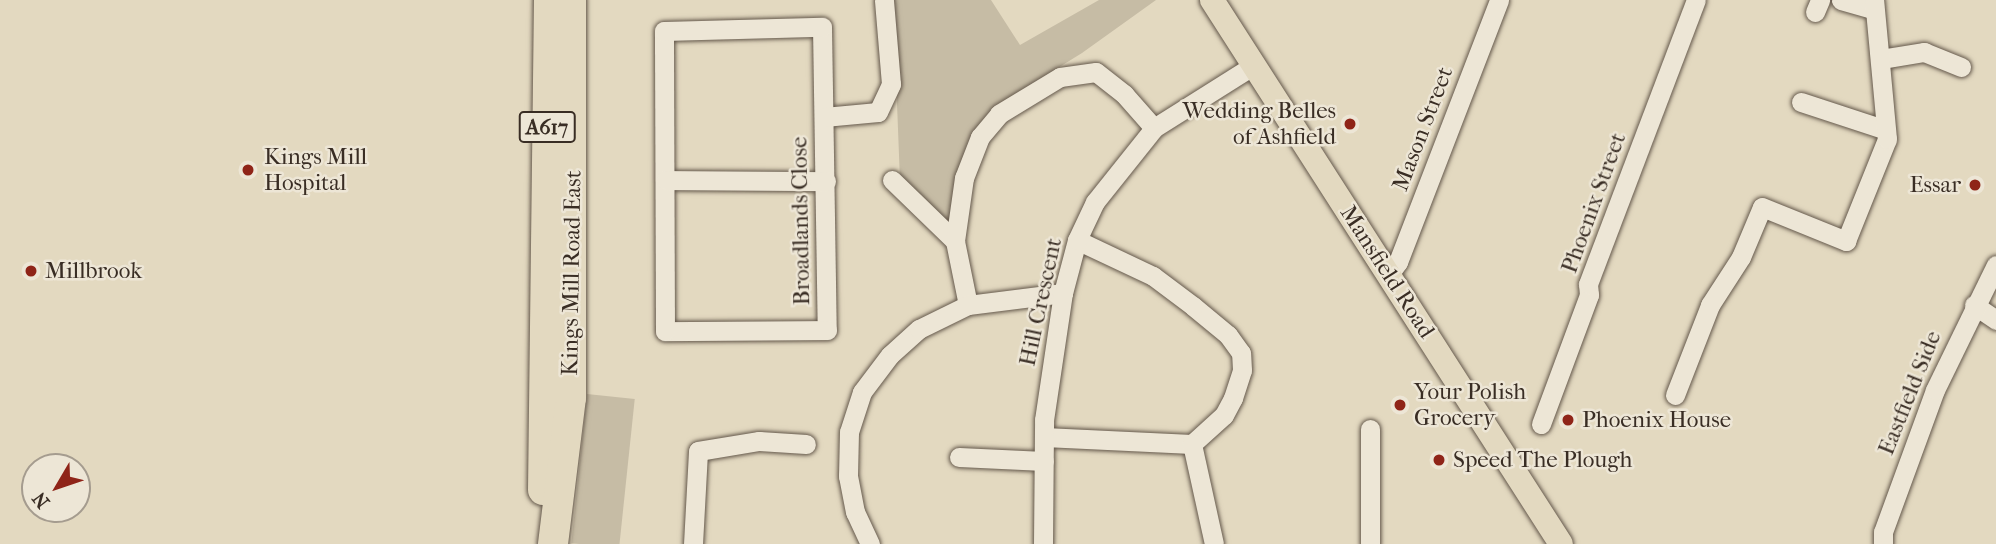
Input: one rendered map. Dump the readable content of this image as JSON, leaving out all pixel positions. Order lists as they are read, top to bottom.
{
  "streets": {
    "highway": ["A617", "Kings Mill Road East"],
    "main road": ["Mansfield Road"],
    "street": [
      "Mason Street",
      "Phoenix Street",
      "Broadlands Close",
      "Hill Crescent",
      "Eastfield Side"
    ]
  },
  "crossings": [
    ["Mason Street", "Mansfield Road"],
    ["Mansfield Road", "Hill Crescent"]
  ],
  "places": [
    "Wedding Belles of Ashfield",
    "Kings Mill Hospital",
    "Essar",
    "Millbrook",
    "Your Polish Grocery",
    "Phoenix House",
    "Speed The Plough"
  ],
  "north": "bottom left"
}
